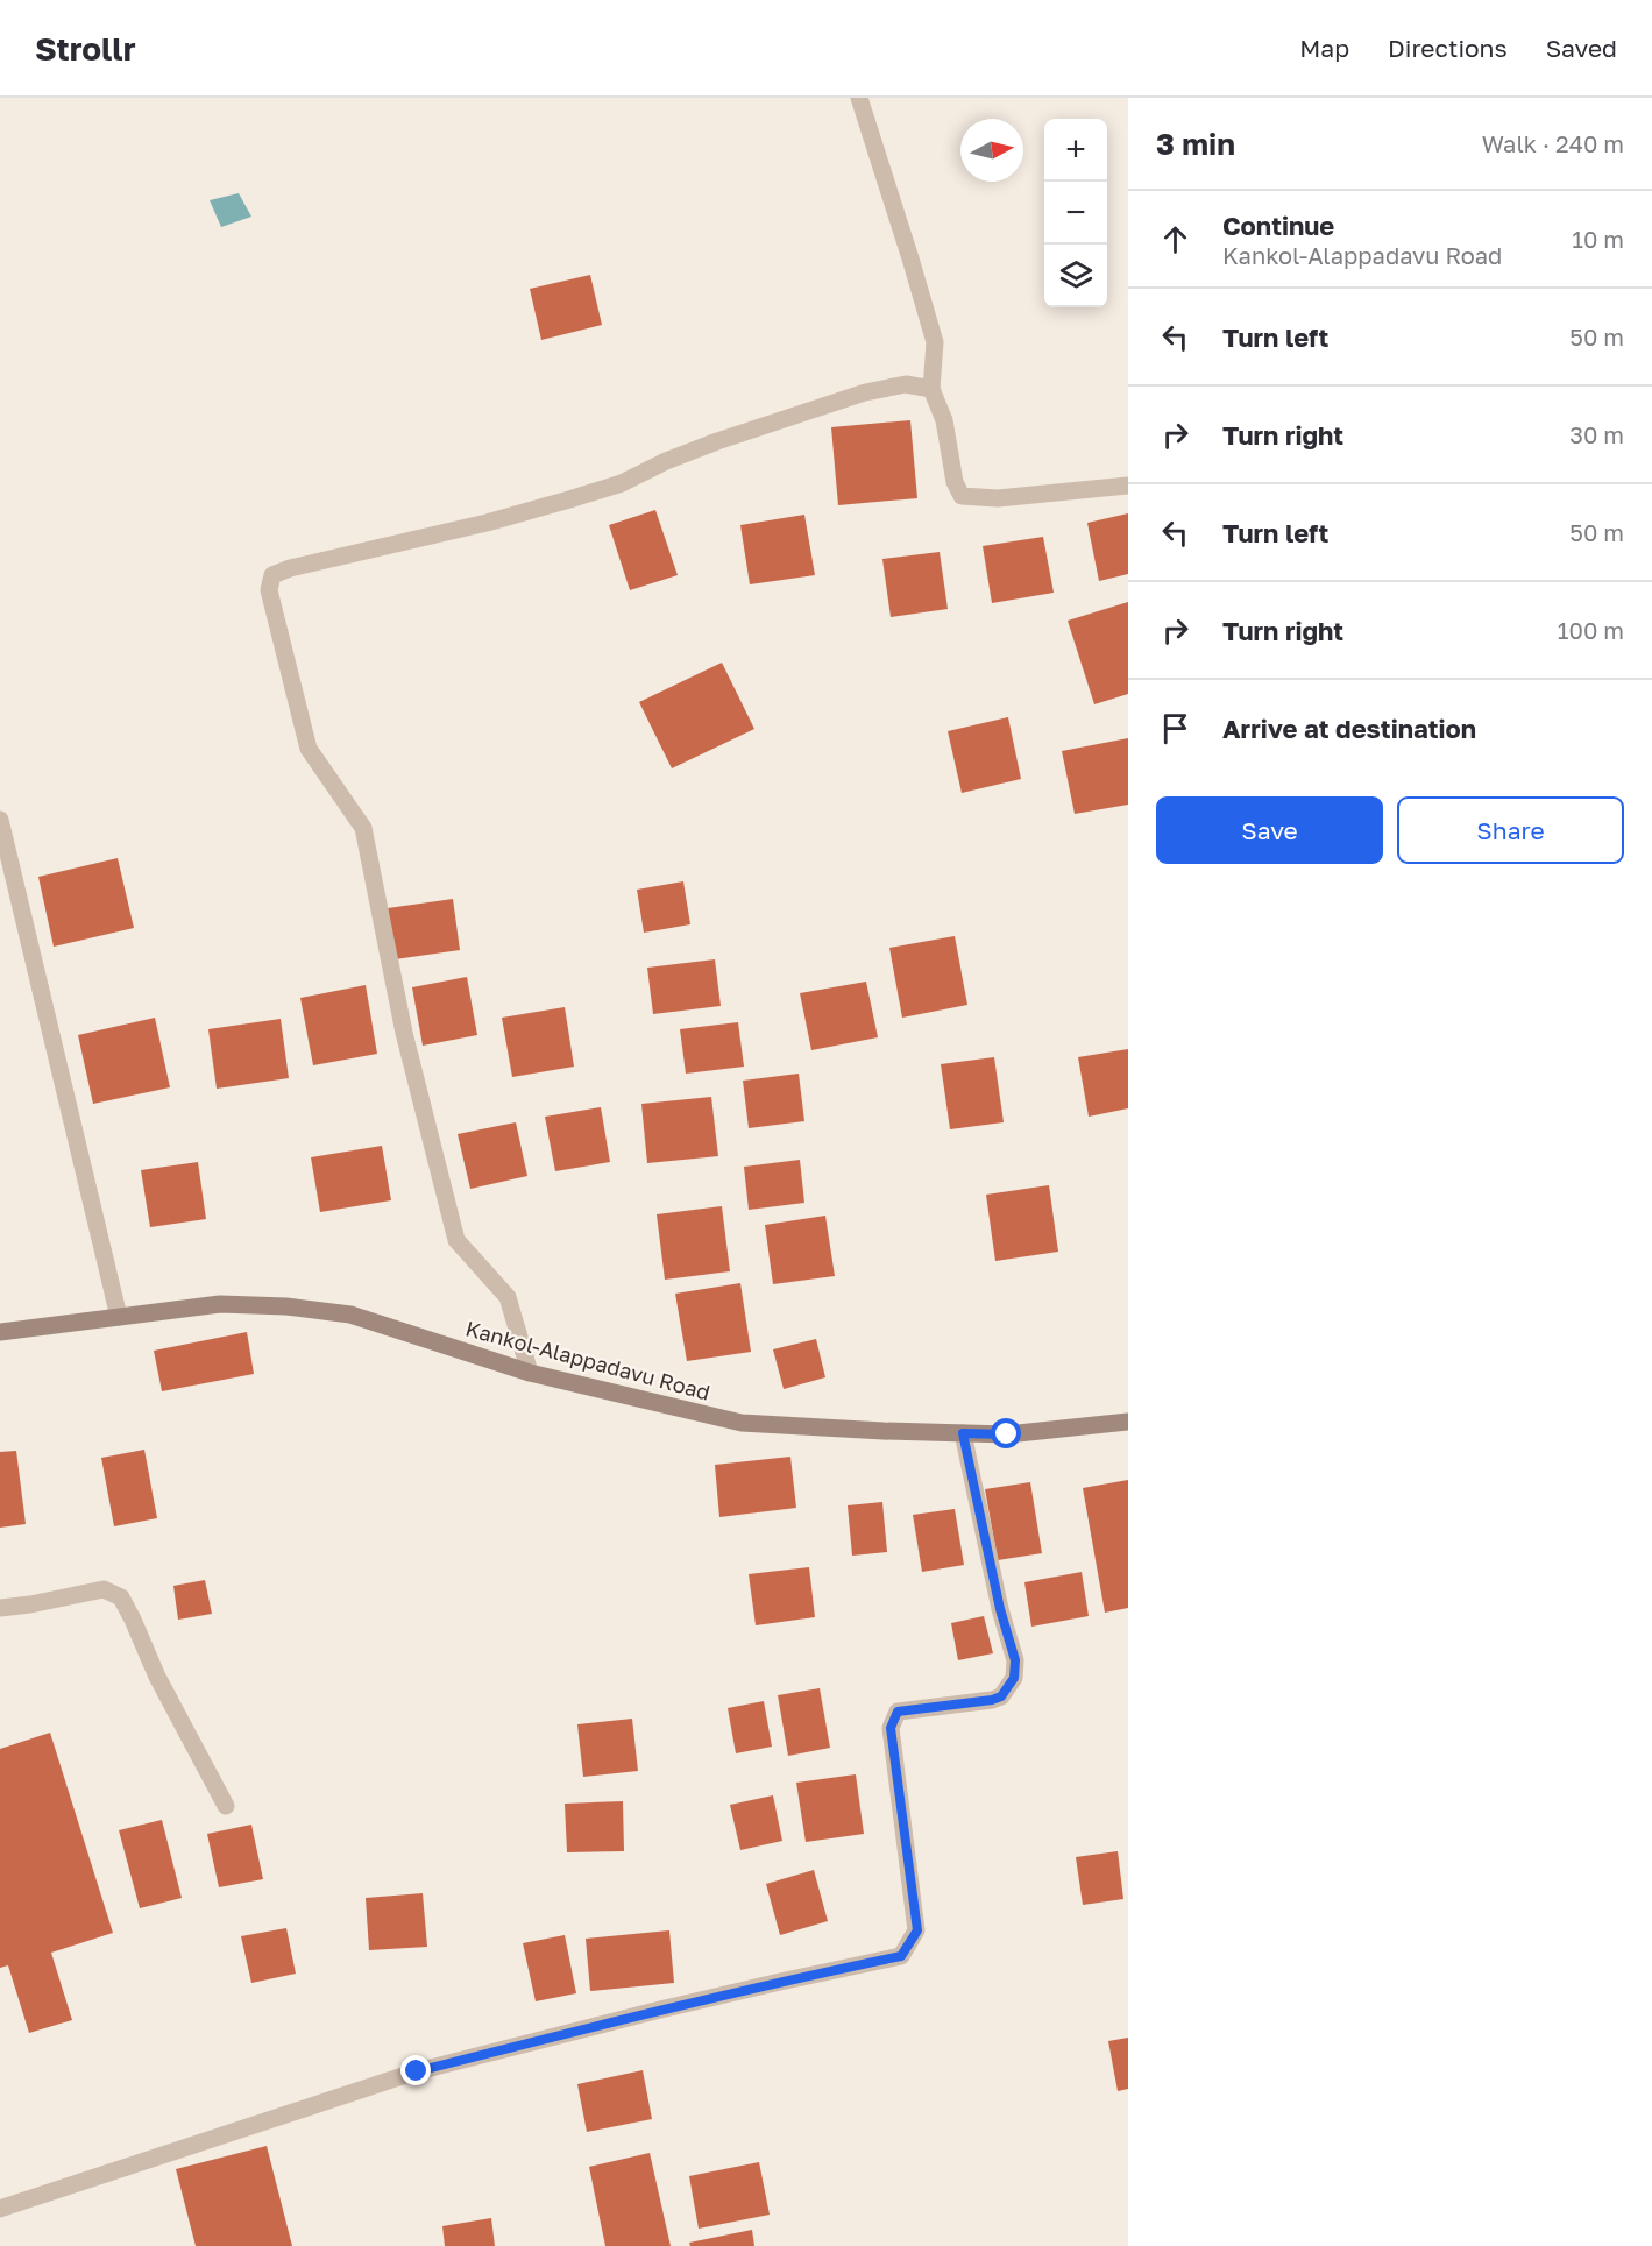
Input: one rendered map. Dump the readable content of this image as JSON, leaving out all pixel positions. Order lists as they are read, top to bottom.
{
  "streets": {
    "main road": ["Kankol-Alappadavu Road"]
  },
  "north": "right",
  "page": {
    "header": "Strollr",
    "nav": ["Map", "Directions", "Saved"],
    "heading": ["3 min", "Walk · 240 m"],
    "map_buttons": ["+", "−"],
    "list": [
      ["Continue", "Kankol-Alappadavu Road", "10 m"],
      ["Turn left", "50 m"],
      ["Turn right", "30 m"],
      ["Turn left", "50 m"],
      ["Turn right", "100 m"],
      "Arrive at destination"
    ],
    "buttons": ["Save", "Share"]
  }
}
